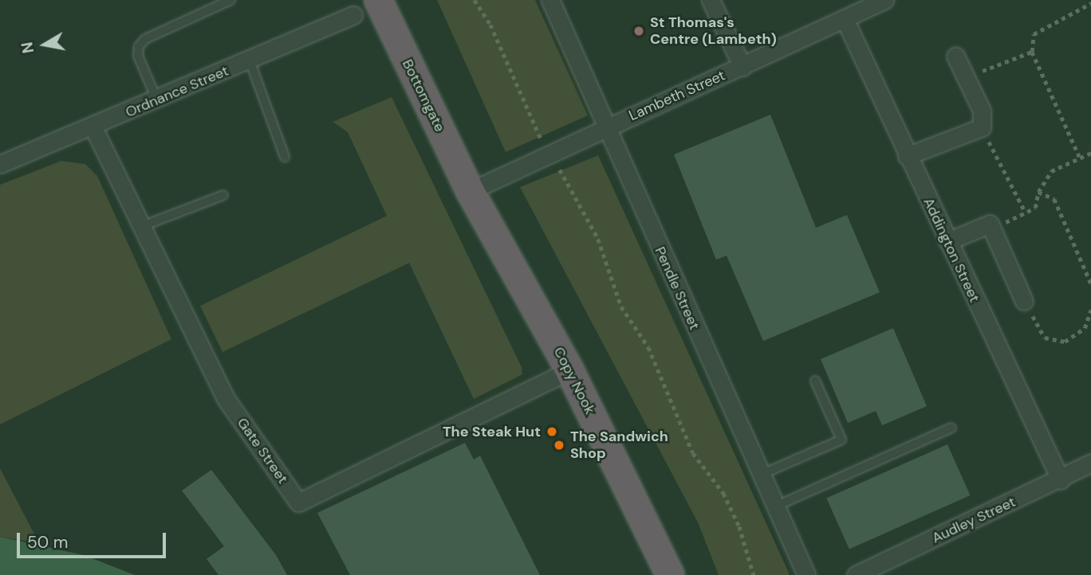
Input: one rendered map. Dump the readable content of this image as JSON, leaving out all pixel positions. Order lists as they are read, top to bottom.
{
  "streets": {
    "highway": ["Bottomgate", "Copy Nook"],
    "street": [
      "Ordnance Street",
      "Lambeth Street",
      "Addington Street",
      "Pendle Street",
      "Gate Street",
      "Audley Street"
    ]
  },
  "crossings": [
    ["Ordnance Street", "Gate Street"],
    ["Bottomgate", "Lambeth Street"],
    ["Bottomgate", "Copy Nook"],
    ["Lambeth Street", "Addington Street"],
    ["Lambeth Street", "Pendle Street"],
    ["Lambeth Street", "Copy Nook"],
    ["Addington Street", "Audley Street"],
    ["Copy Nook", "Gate Street"]
  ],
  "places": ["St Thomas's Centre (Lambeth)", "The Steak Hut", "The Sandwich Shop"],
  "scale_bar": "50 m",
  "north": "left"
}
